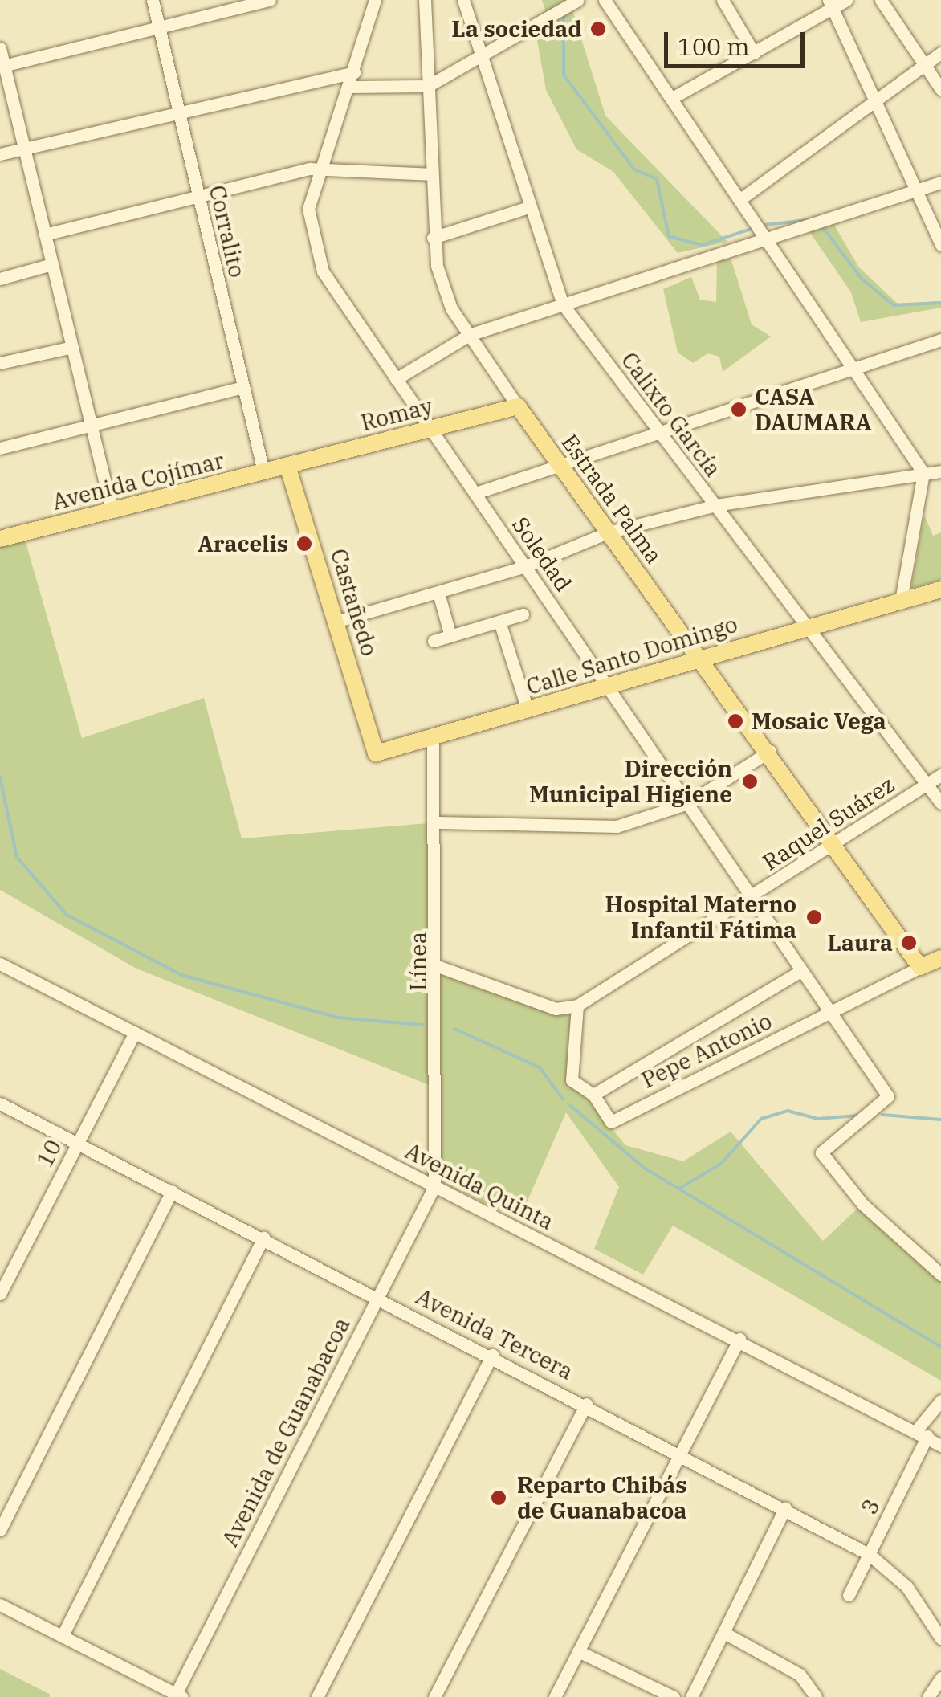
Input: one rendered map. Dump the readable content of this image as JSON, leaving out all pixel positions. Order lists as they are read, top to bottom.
{
  "streets": {
    "main road": [
      "Romay",
      "Avenida Cojímar",
      "Estrada Palma",
      "Castañedo",
      "Calle Santo Domingo",
      "Pepe Antonio"
    ],
    "street": [
      "Corralito",
      "Calixto García",
      "Soledad",
      "Raquel Suárez",
      "Línea",
      "10",
      "Avenida Quinta",
      "Avenida Tercera",
      "Avenida de Guanabacoa",
      "3"
    ]
  },
  "crossings": [
    ["Corralito", "Avenida Cojímar"],
    ["Romay", "Avenida Cojímar"],
    ["Romay", "Estrada Palma"],
    ["Romay", "Soledad"],
    ["Romay", "Castañedo"],
    ["Calixto García", "Calle Santo Domingo"],
    ["Calixto García", "Raquel Suárez"],
    ["Avenida Cojímar", "Castañedo"],
    ["Estrada Palma", "Calle Santo Domingo"],
    ["Estrada Palma", "Raquel Suárez"],
    ["Estrada Palma", "Pepe Antonio"],
    ["Soledad", "Calle Santo Domingo"],
    ["Soledad", "Raquel Suárez"],
    ["Soledad", "Pepe Antonio"],
    ["Castañedo", "Calle Santo Domingo"],
    ["Calle Santo Domingo", "Línea"],
    ["Raquel Suárez", "Pepe Antonio"],
    ["Línea", "Avenida Quinta"],
    ["Línea", "Avenida de Guanabacoa"],
    ["10", "Avenida Quinta"],
    ["10", "Avenida Tercera"],
    ["Avenida Quinta", "Avenida de Guanabacoa"],
    ["Avenida Quinta", "3"],
    ["Avenida Tercera", "Avenida de Guanabacoa"],
    ["Avenida Tercera", "3"]
  ],
  "places": [
    "La sociedad",
    "CASA DAUMARA",
    "Aracelis",
    "Mosaic Vega",
    "Dirección Municipal Higiene",
    "Hospital Materno Infantil Fátima",
    "Laura",
    "Reparto Chibás de Guanabacoa"
  ],
  "scale_bar": "100 m"
}
